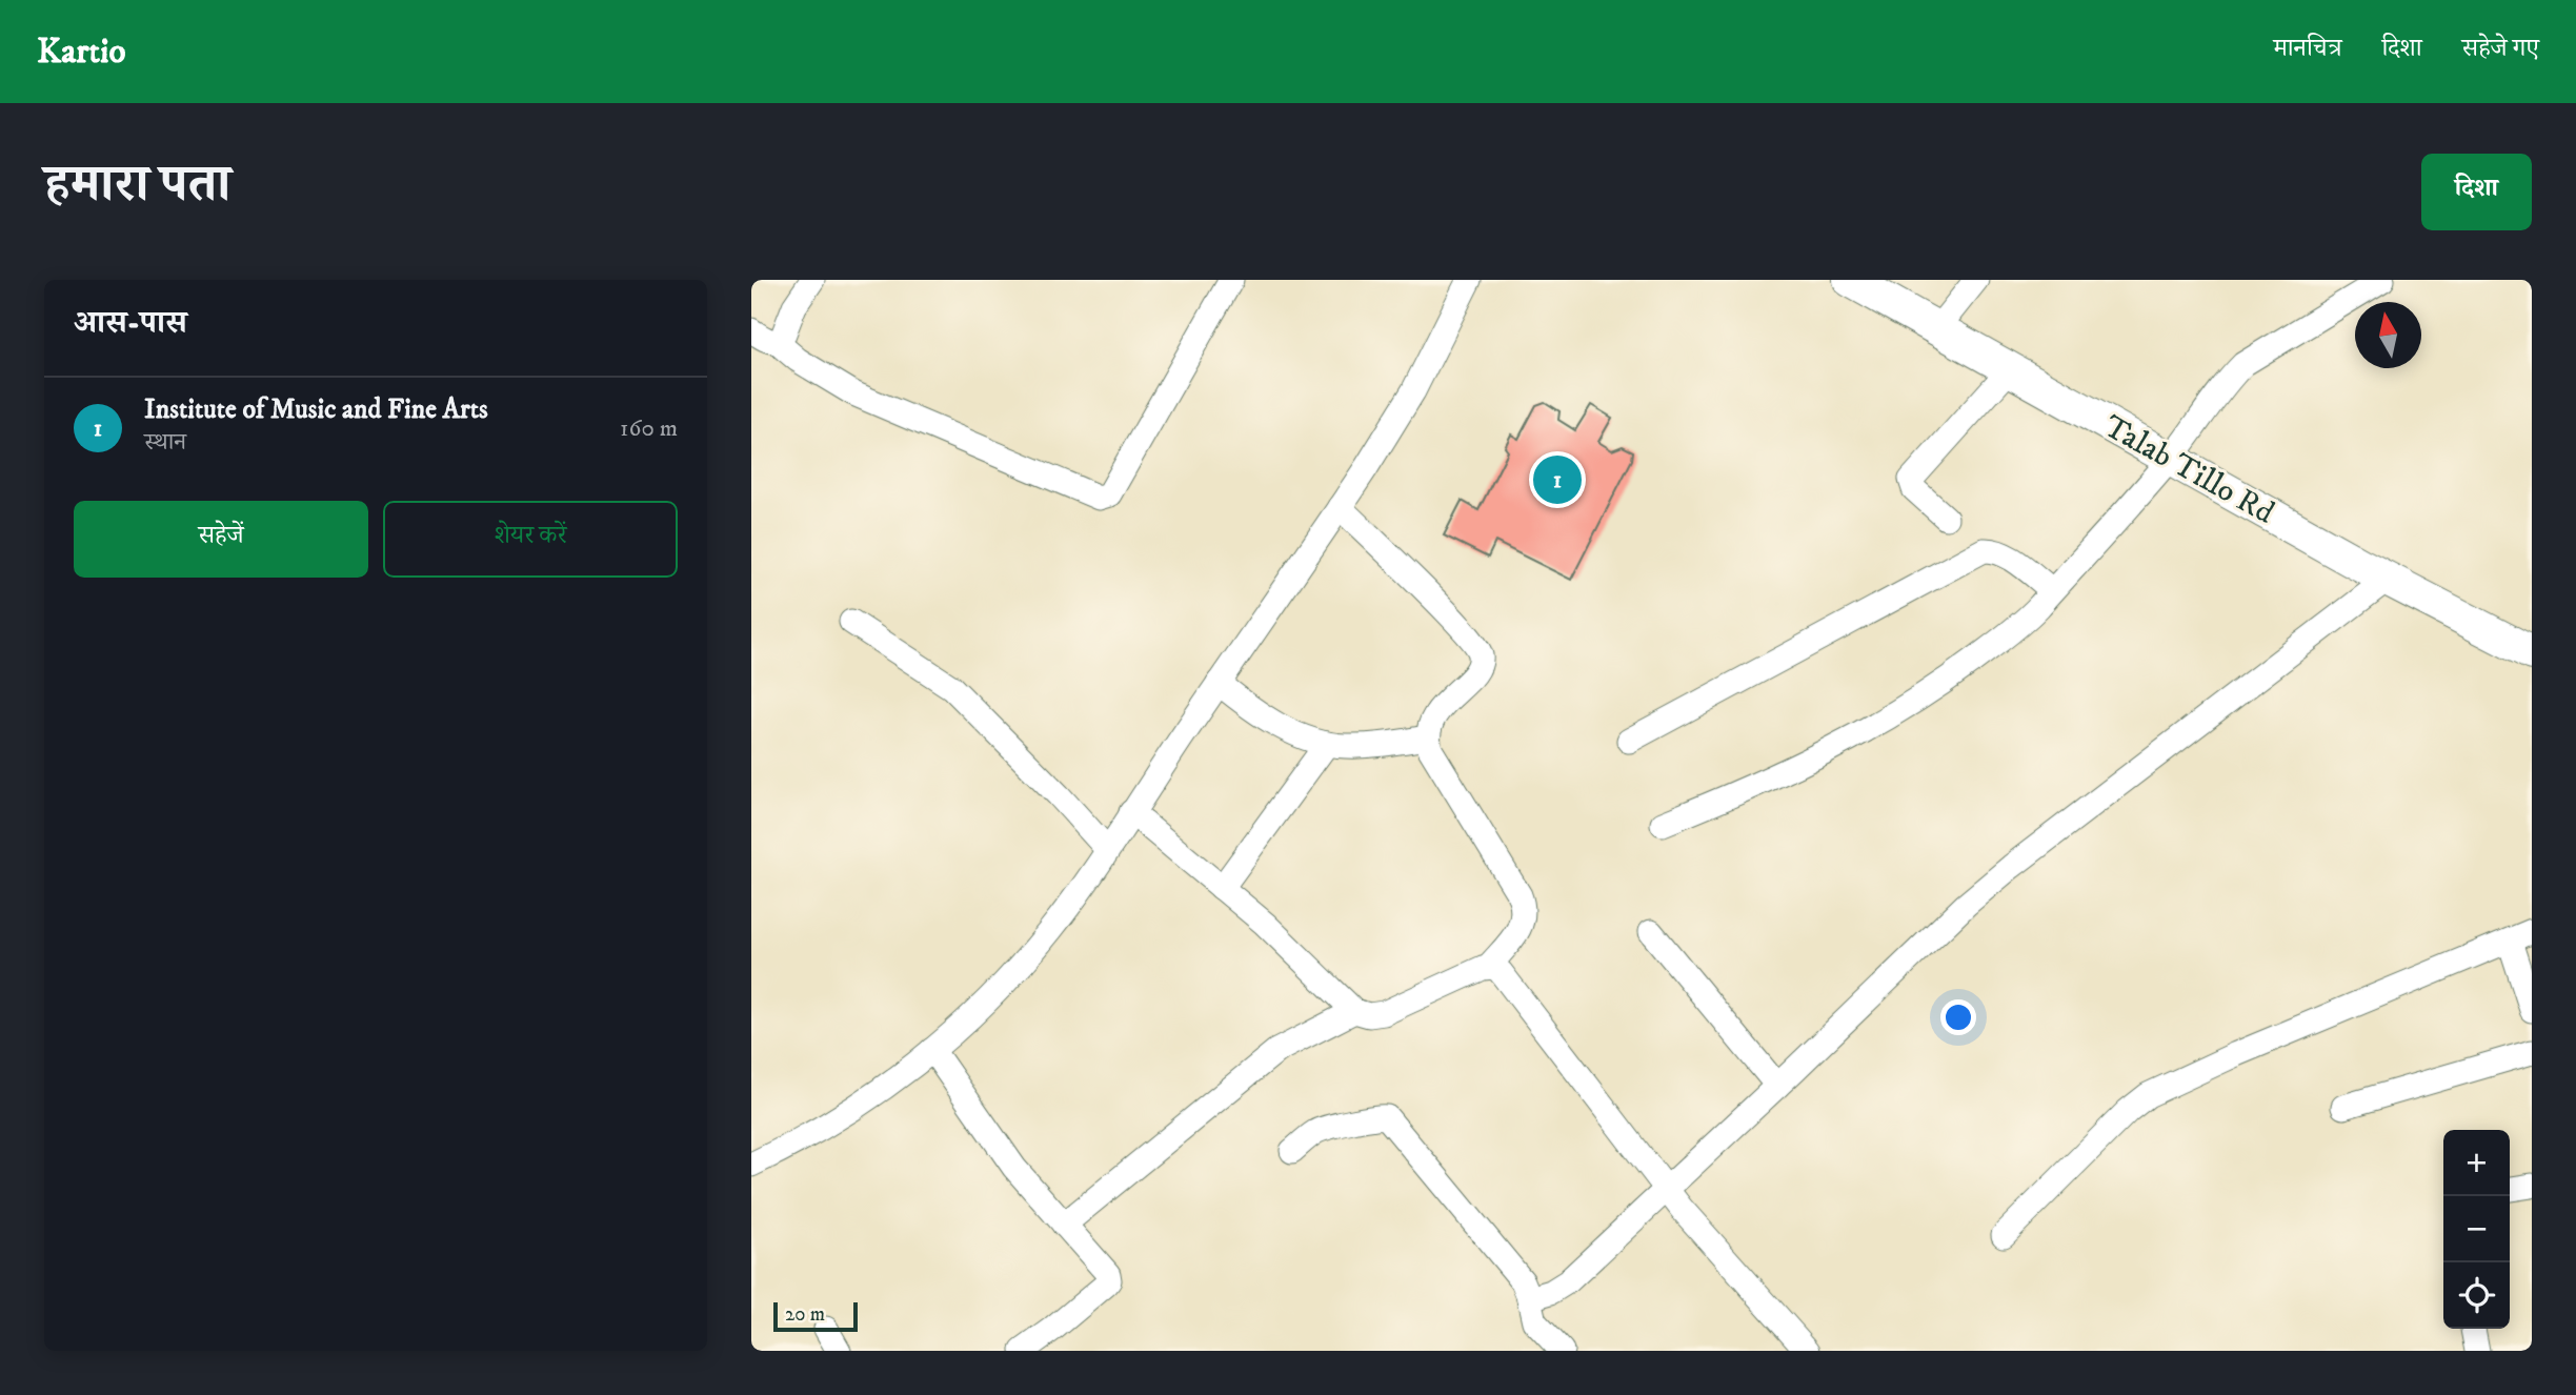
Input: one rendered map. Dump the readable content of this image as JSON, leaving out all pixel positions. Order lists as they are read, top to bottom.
{
  "streets": {
    "main road": ["Talab Tillo Rd"]
  },
  "scale_bar": "20 m",
  "north": "top",
  "page": {
    "header": "Kartio",
    "nav": ["मानचित्र", "दिशा", "सहेजे गए"],
    "title": "हमारा पता",
    "buttons": [
      "दिशा",
      ["सहेजें", "शेयर करें"]
    ],
    "heading": "आस-पास",
    "list": [
      {
        "mark": "1",
        "name": "Institute of Music and Fine Arts",
        "note": "स्थान",
        "value": "160 m"
      }
    ],
    "pins": "1",
    "map_buttons": ["+", "−"],
    "scale": "20 m"
  }
}
